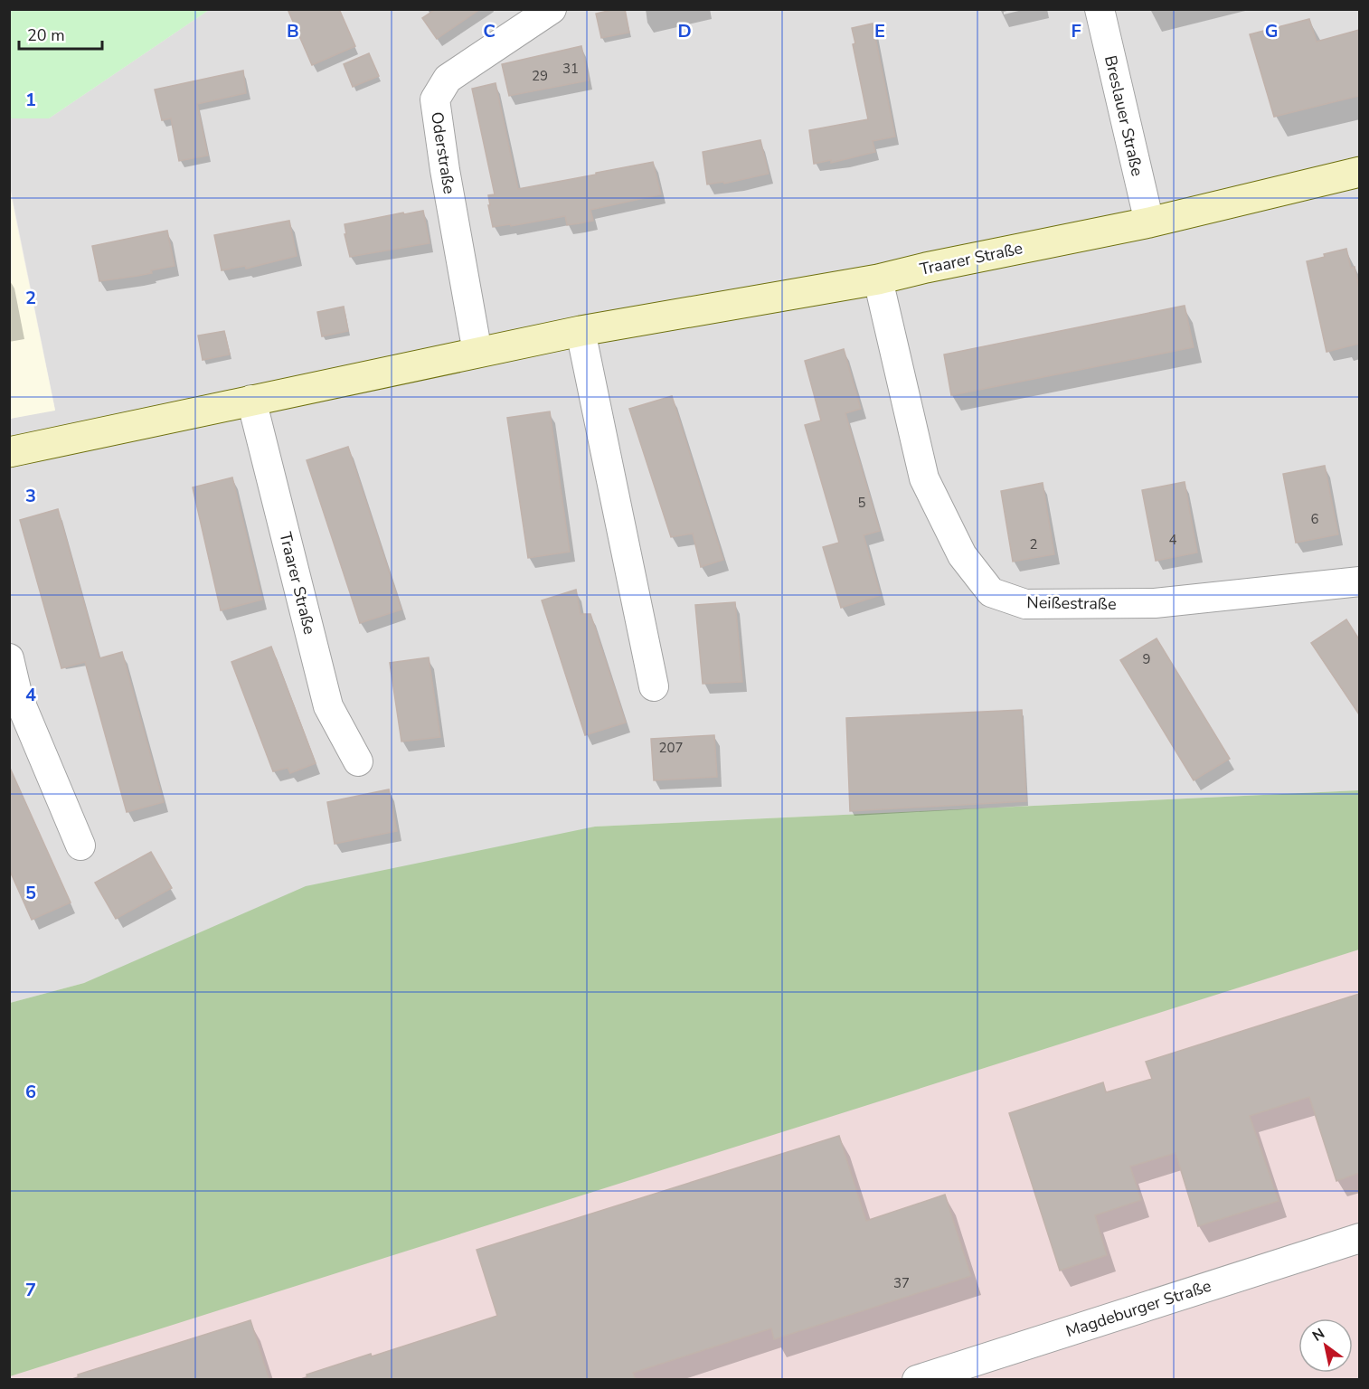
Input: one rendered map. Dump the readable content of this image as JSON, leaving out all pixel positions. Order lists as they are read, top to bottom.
{
  "streets": {
    "street": [
      "Breslauer Straße",
      "Oderstraße",
      "Traarer Straße",
      "Neißestraße",
      "Magdeburger Straße"
    ]
  },
  "crossings": [
    ["Breslauer Straße", "Traarer Straße"],
    ["Oderstraße", "Traarer Straße"],
    ["Traarer Straße", "Neißestraße"]
  ],
  "house_numbers": [
    "31",
    "29",
    "5",
    "6",
    "4",
    "2",
    "9",
    "207",
    "37"
  ],
  "scale_bar": "20 m",
  "north": "top left",
  "grid": {
    "columns": [
      "B",
      "C",
      "D",
      "E",
      "F",
      "G"
    ],
    "rows": [
      "1",
      "2",
      "3",
      "4",
      "5",
      "6",
      "7"
    ]
  }
}
